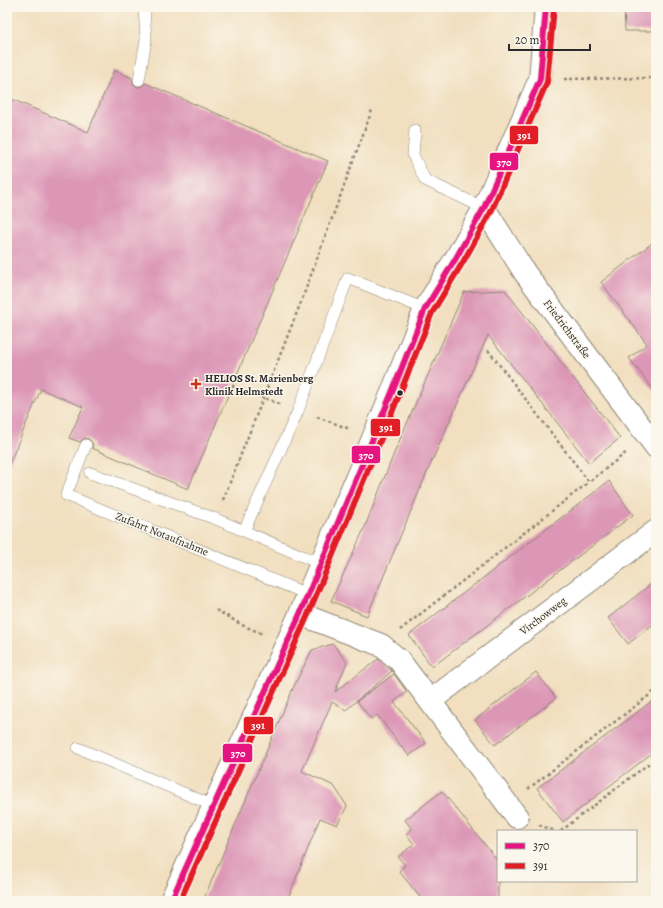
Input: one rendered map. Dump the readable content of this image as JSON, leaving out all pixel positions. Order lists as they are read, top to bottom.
{
  "streets": {
    "street": ["Friedrichstraße", "Virchowweg"],
    "lane": ["Zufahrt Notaufnahme"]
  },
  "places": {
    "health": ["HELIOS St. Marienberg Klinik Helmstedt"]
  },
  "lines": ["transit line 370", "transit line 391"],
  "legend": ["370", "391"],
  "scale_bar": "20 m"
}
